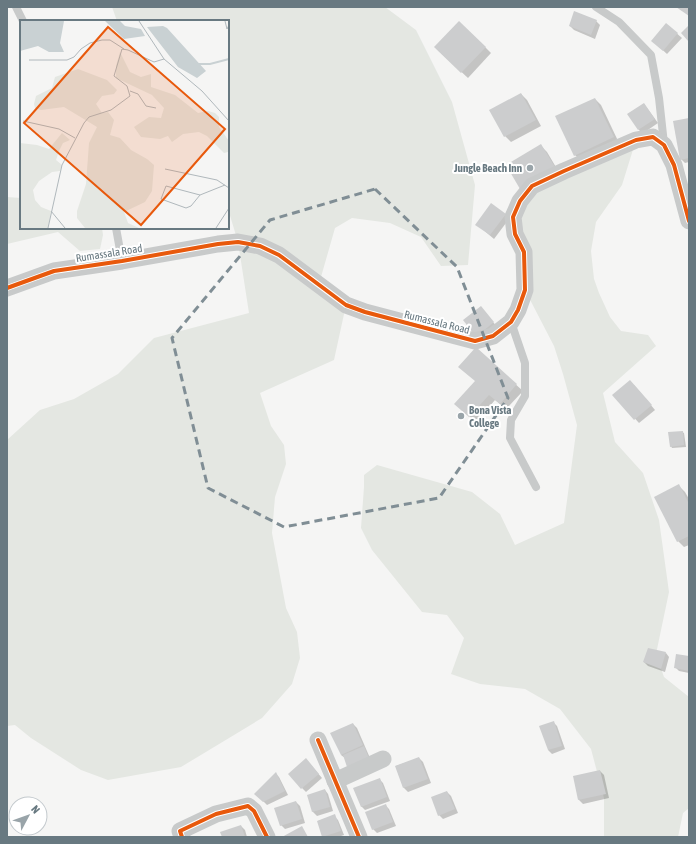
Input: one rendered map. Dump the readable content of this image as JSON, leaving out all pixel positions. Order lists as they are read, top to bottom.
{
  "streets": {
    "street": ["Rumassala Road"]
  },
  "places": ["Jungle Beach Inn", "Bona Vista College"],
  "north": "top right"
}
